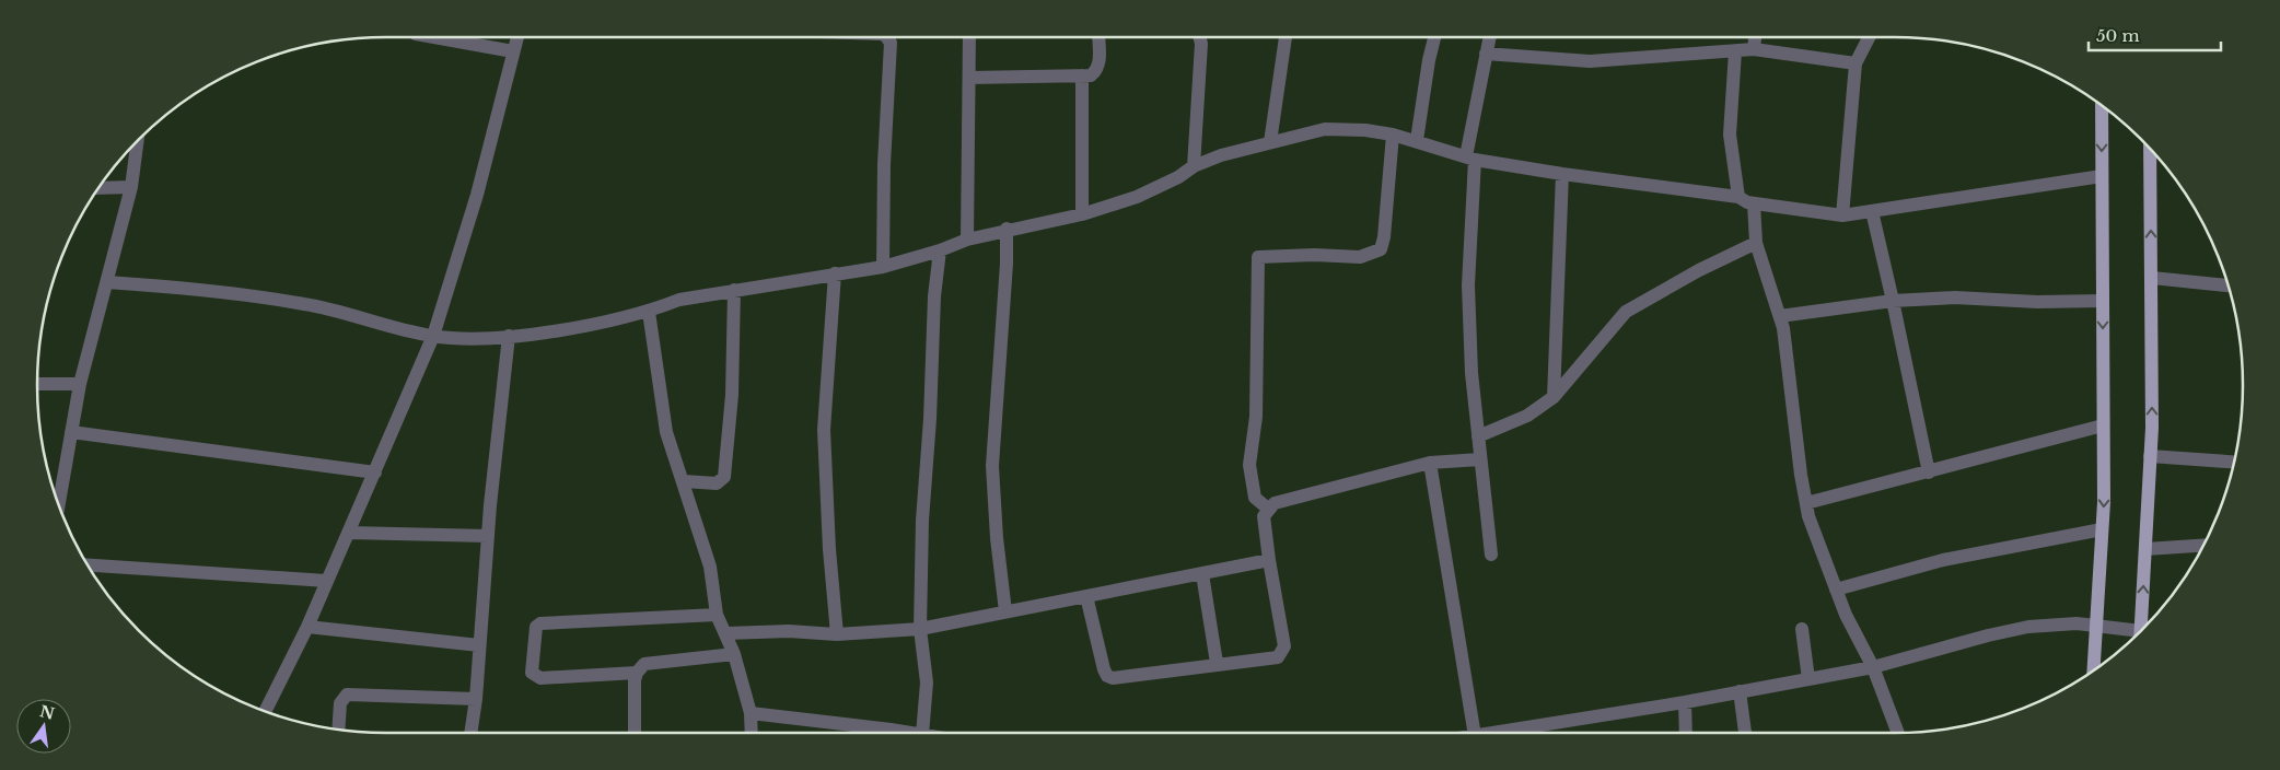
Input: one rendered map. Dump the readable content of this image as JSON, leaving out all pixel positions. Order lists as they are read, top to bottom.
{
  "scale_bar": "50 m",
  "north": "top"
}
